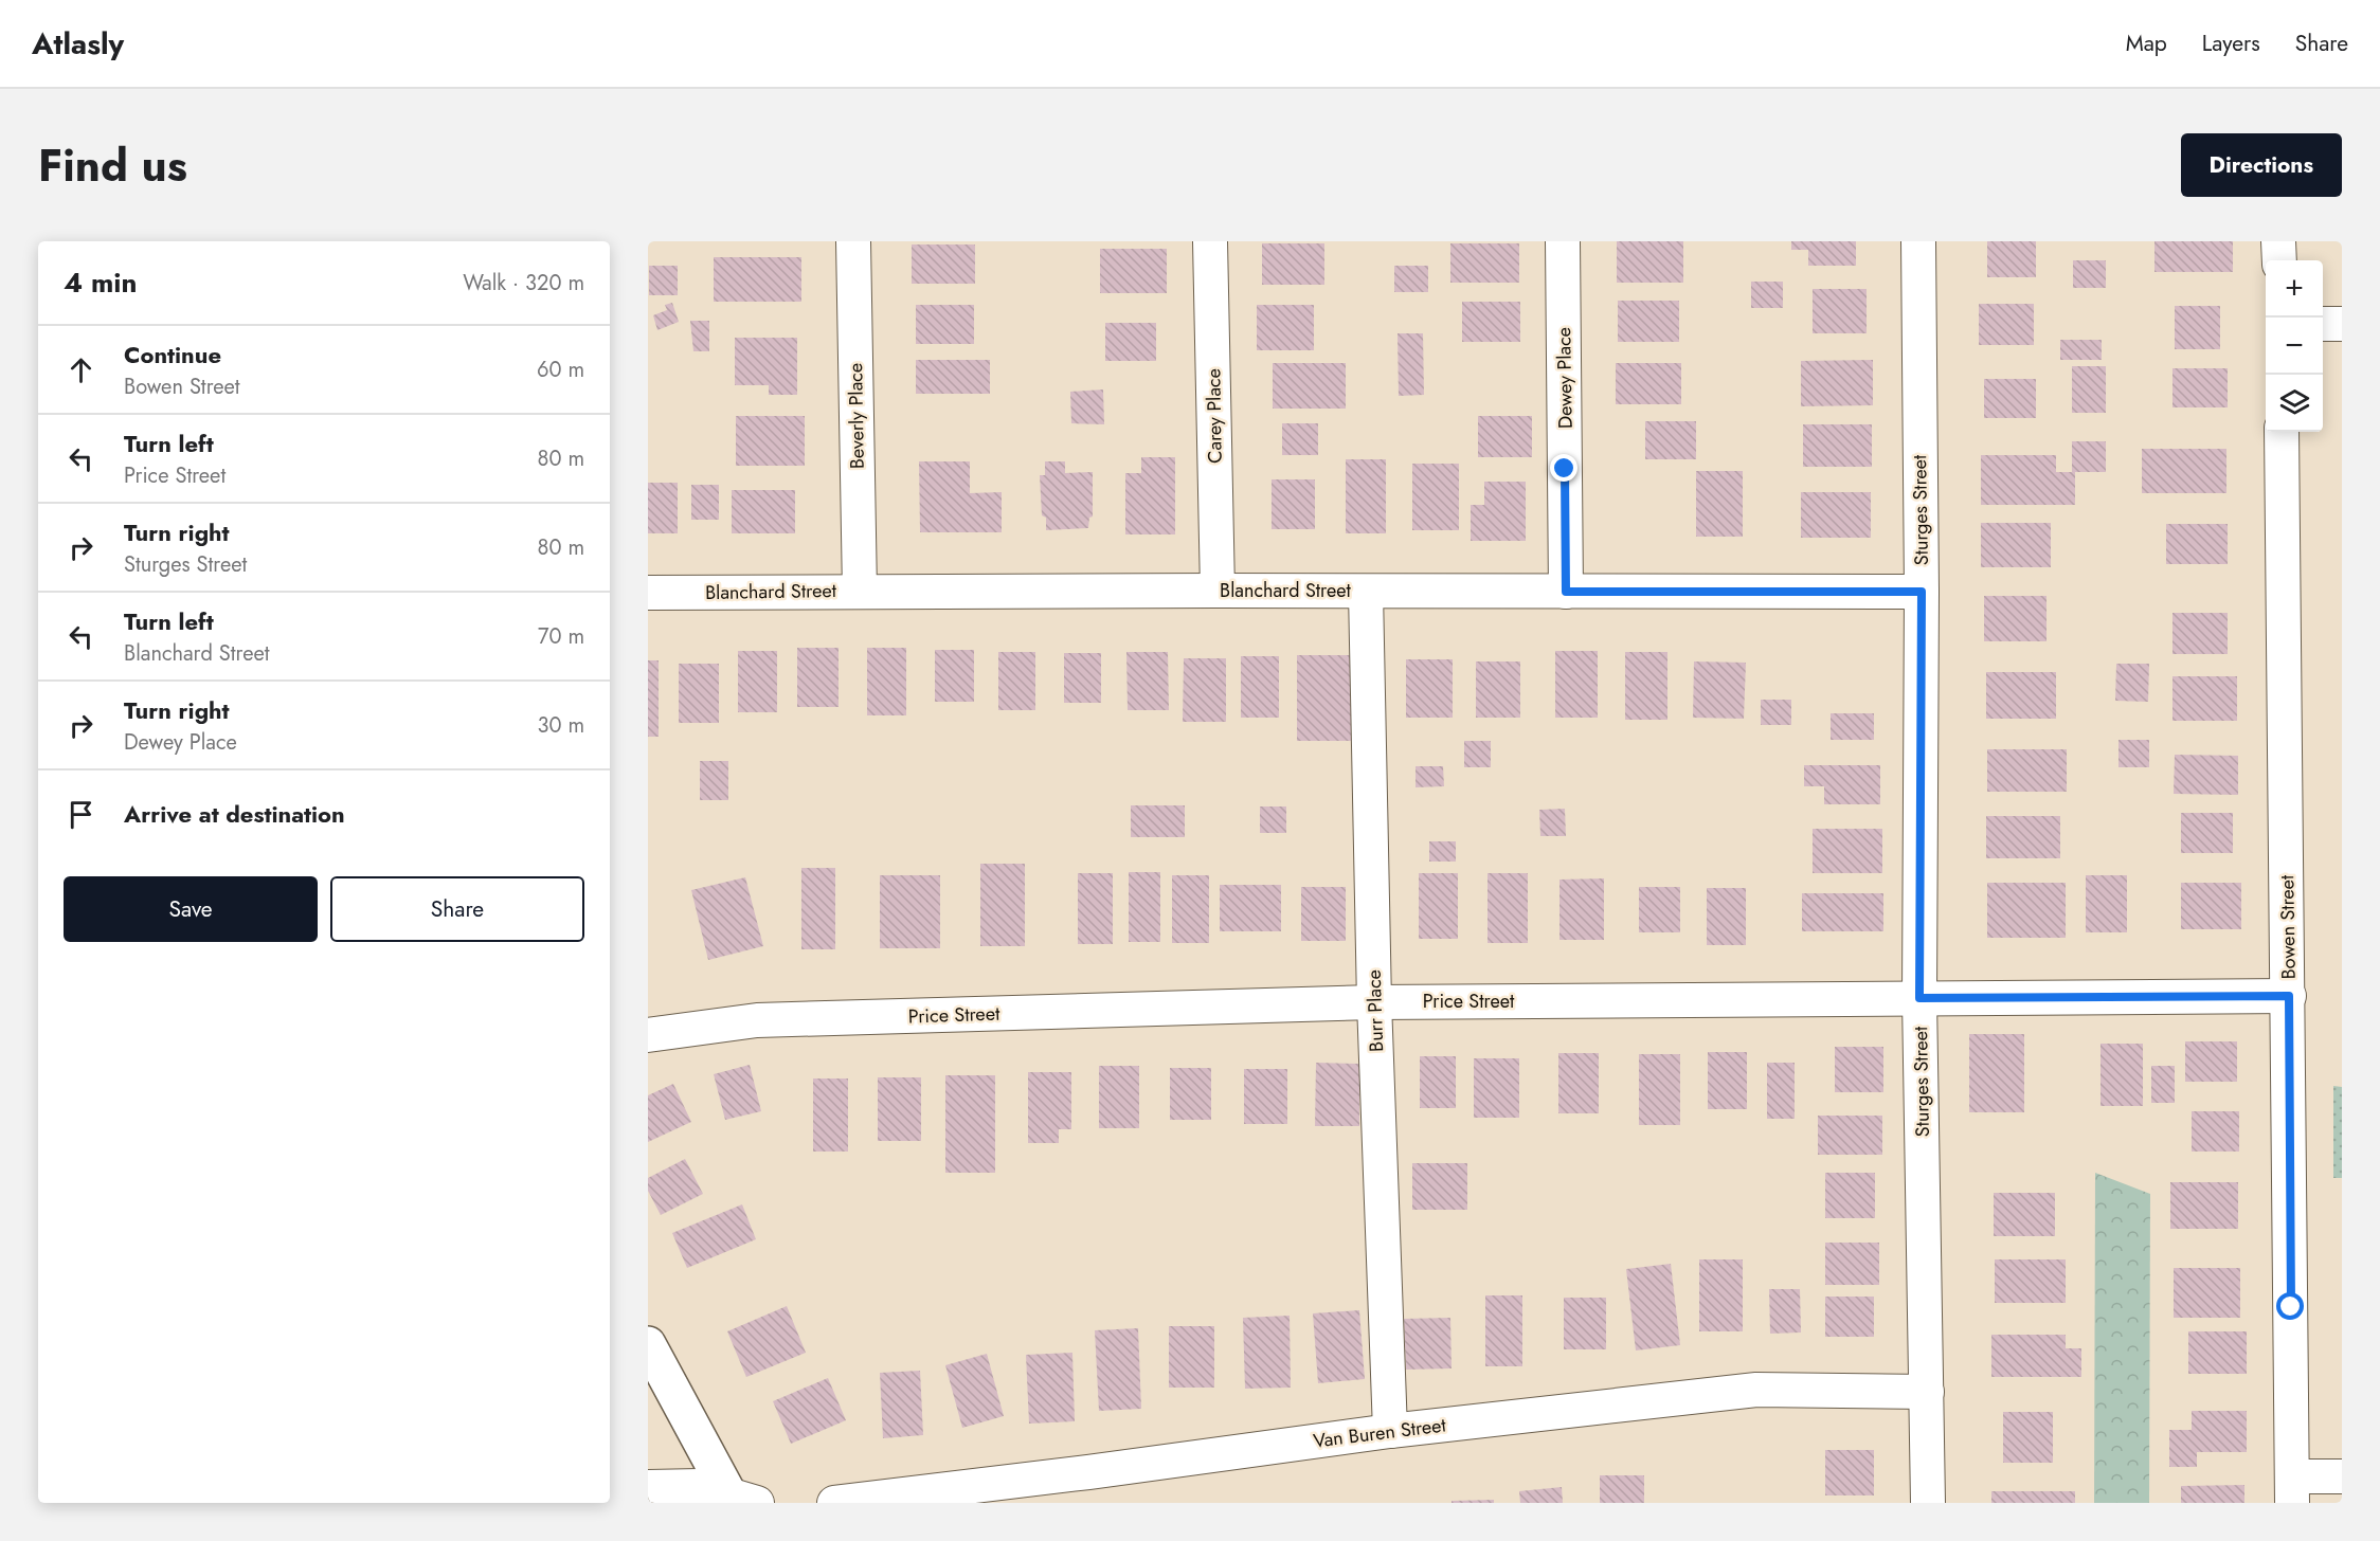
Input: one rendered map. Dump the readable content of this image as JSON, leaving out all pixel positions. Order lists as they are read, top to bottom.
{
  "streets": {
    "street": [
      "Dewey Place",
      "Beverly Place",
      "Carey Place",
      "Sturges Street",
      "Blanchard Street",
      "Bowen Street",
      "Price Street",
      "Burr Place",
      "Van Buren Street"
    ]
  },
  "crossings": [
    ["Dewey Place", "Blanchard Street"],
    ["Beverly Place", "Blanchard Street"],
    ["Carey Place", "Blanchard Street"],
    ["Sturges Street", "Blanchard Street"],
    ["Sturges Street", "Price Street"],
    ["Sturges Street", "Van Buren Street"],
    ["Blanchard Street", "Burr Place"],
    ["Bowen Street", "Price Street"],
    ["Price Street", "Burr Place"],
    ["Burr Place", "Van Buren Street"]
  ],
  "page": {
    "header": "Atlasly",
    "nav": ["Map", "Layers", "Share"],
    "title": "Find us",
    "buttons": [
      "Directions",
      ["Save", "Share"]
    ],
    "heading": ["4 min", "Walk · 320 m"],
    "map_buttons": ["+", "−"],
    "list": [
      ["Continue", "Bowen Street", "60 m"],
      ["Turn left", "Price Street", "80 m"],
      ["Turn right", "Sturges Street", "80 m"],
      ["Turn left", "Blanchard Street", "70 m"],
      ["Turn right", "Dewey Place", "30 m"],
      "Arrive at destination"
    ]
  }
}
